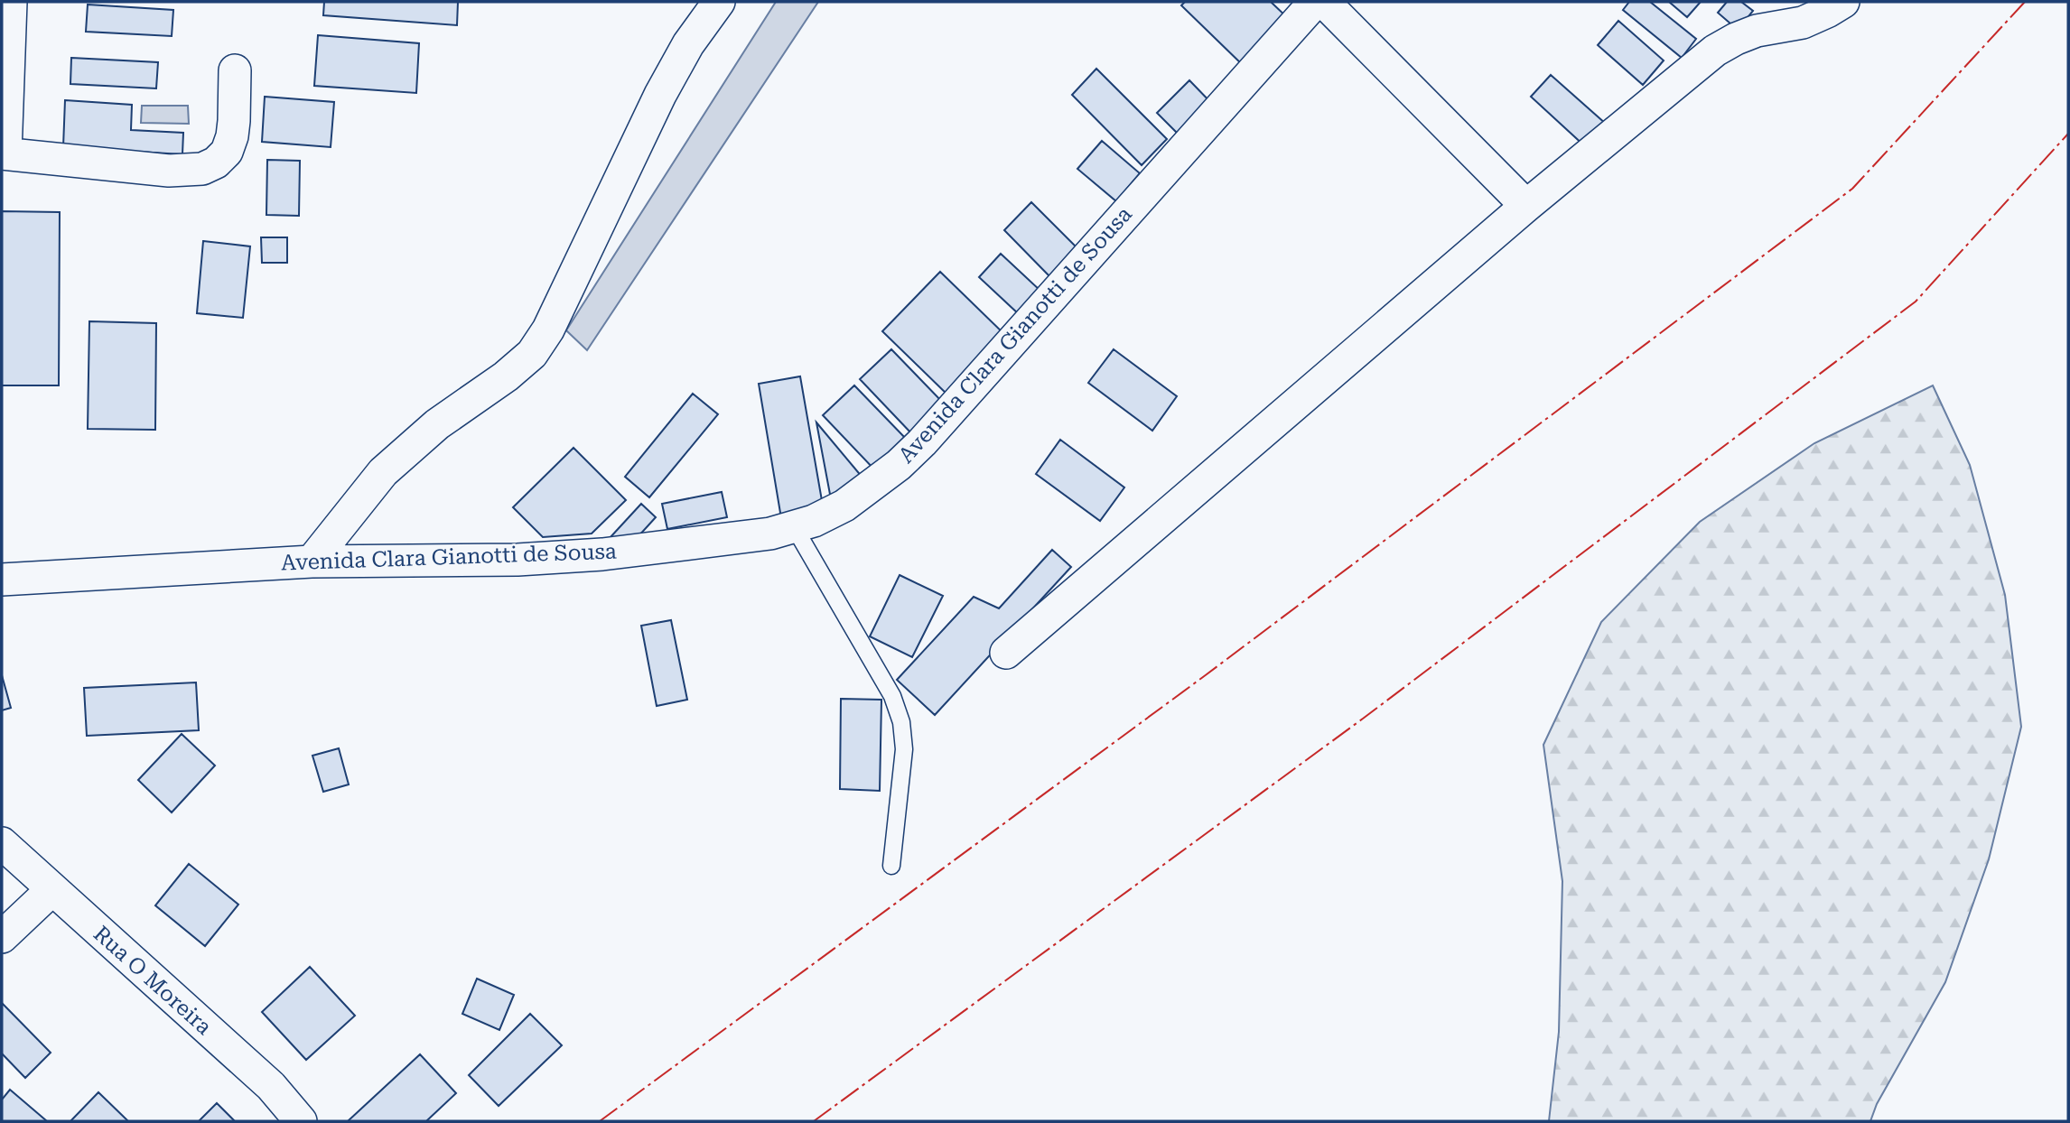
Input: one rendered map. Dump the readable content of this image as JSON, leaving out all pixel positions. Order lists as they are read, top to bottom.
{
  "streets": {
    "street": ["Avenida Clara Gianotti de Sousa", "Rua O Moreira"]
  }
}
